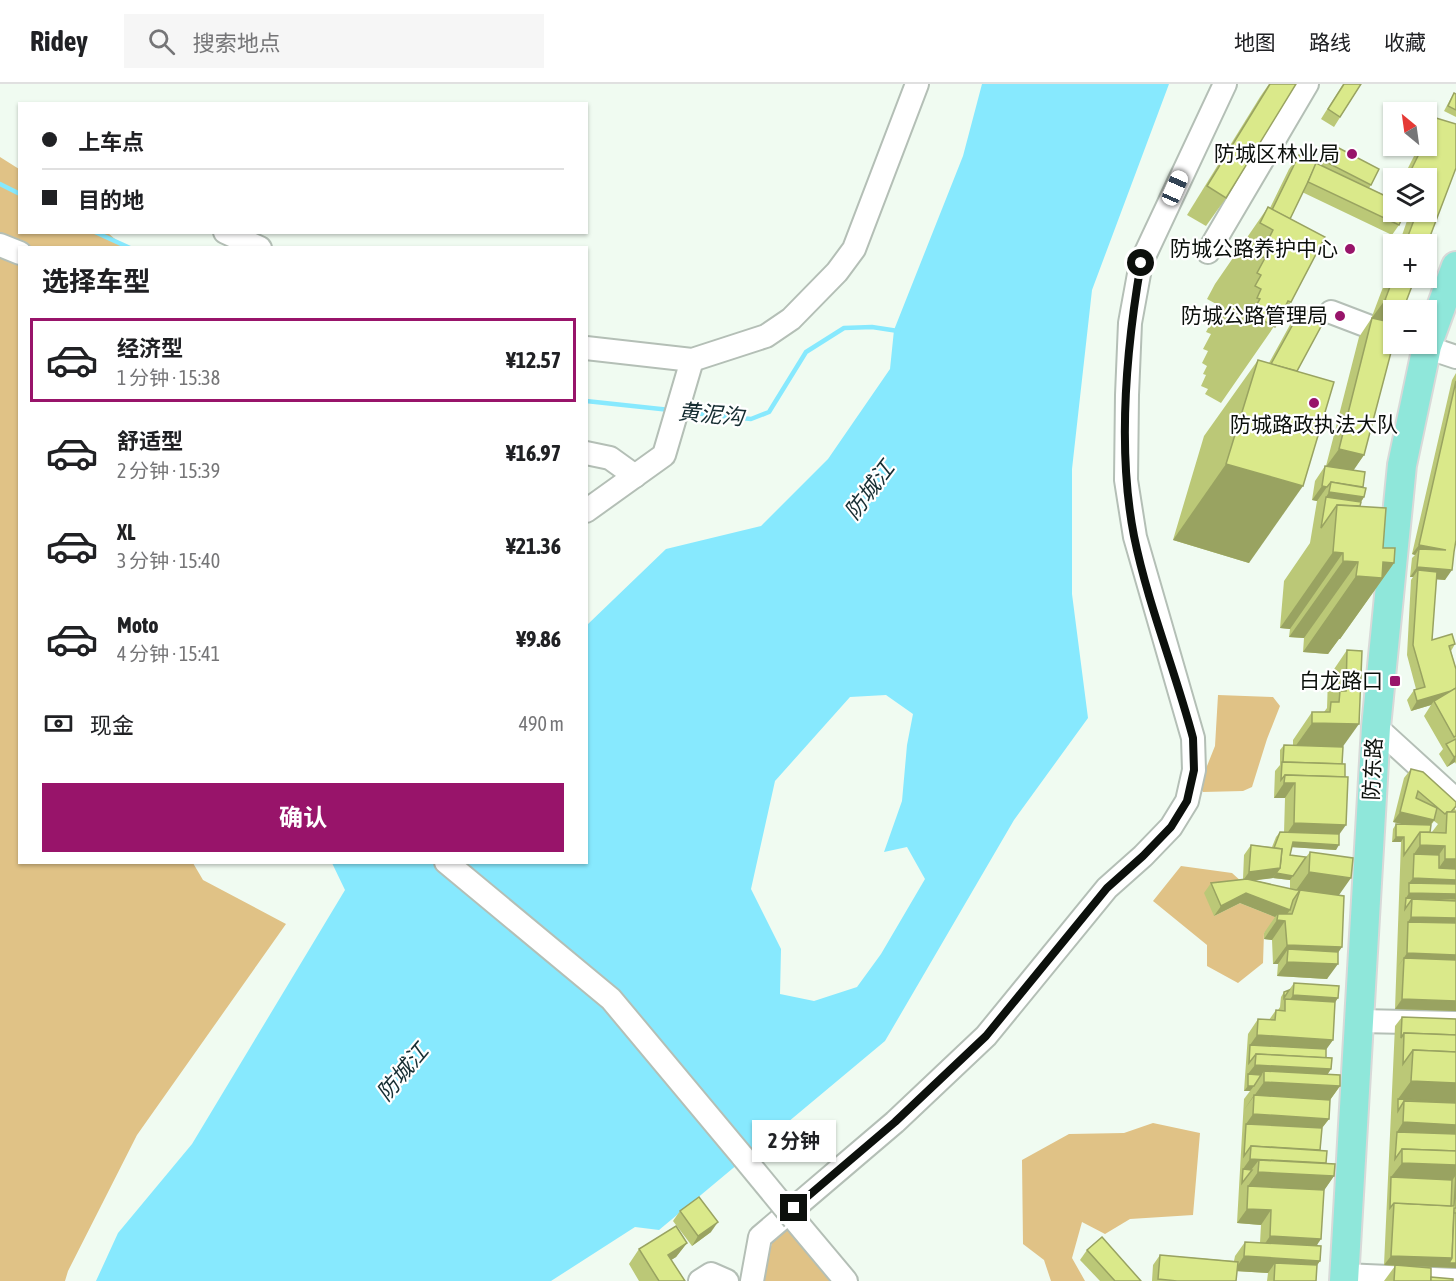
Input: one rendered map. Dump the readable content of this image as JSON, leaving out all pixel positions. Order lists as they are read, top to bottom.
{
  "streets": {
    "main road": ["防东路"]
  },
  "water": ["黄泥沟", "防城江"],
  "places": {
    "other": [
      "防城区林业局",
      "防城公路养护中心",
      "防城公路管理局",
      "防城路政执法大队"
    ],
    "transit": ["白龙路口"]
  },
  "north": "top left",
  "page": {
    "header": "Ridey",
    "search": "搜索地点",
    "nav": ["地图", "路线", "收藏"],
    "map_buttons": ["+", "−"],
    "banner": ["上车点", "目的地"],
    "heading": "选择车型",
    "list": [
      {
        "name": "经济型",
        "note": "1 分钟 · 15:38",
        "value": "¥12.57"
      },
      {
        "name": "舒适型",
        "note": "2 分钟 · 15:39",
        "value": "¥16.97"
      },
      {
        "name": "XL",
        "note": "3 分钟 · 15:40",
        "value": "¥21.36"
      },
      {
        "name": "Moto",
        "note": "4 分钟 · 15:41",
        "value": "¥9.86"
      }
    ],
    "pay": ["现金", "490 m"],
    "buttons": "确认",
    "bubble": "2 分钟"
  }
}
